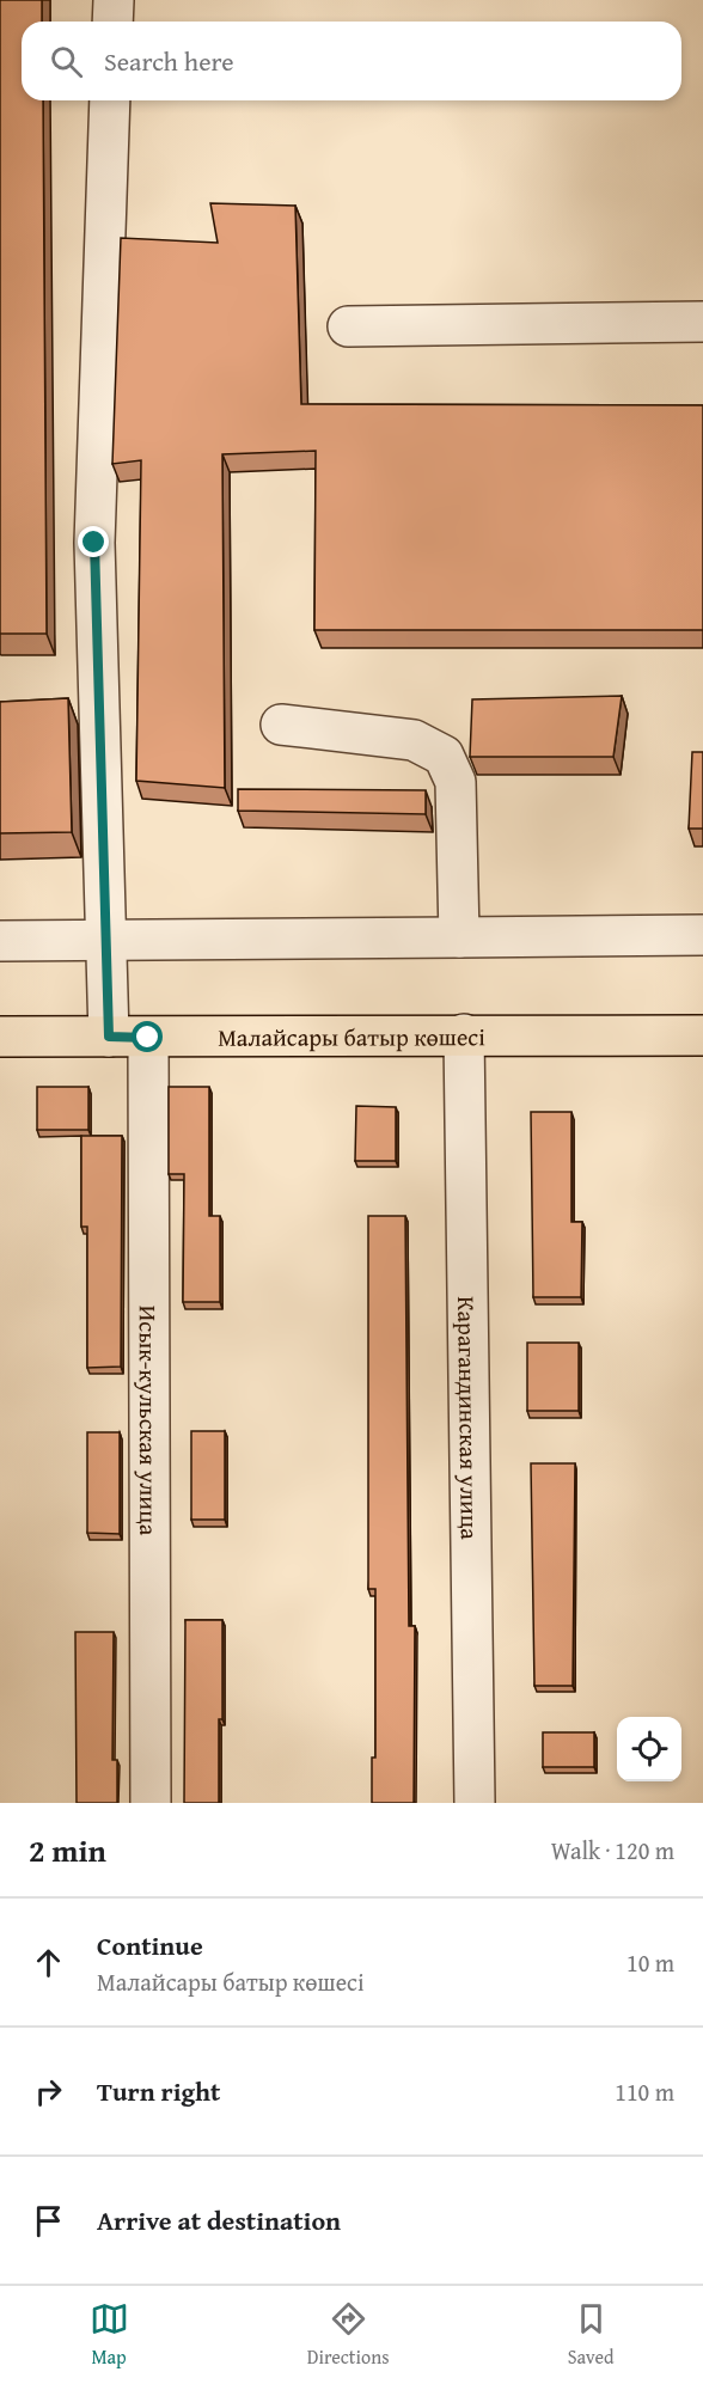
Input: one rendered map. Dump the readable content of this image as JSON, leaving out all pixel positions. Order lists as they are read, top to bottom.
{
  "streets": {
    "main road": ["Малайсары батыр көшесі"],
    "street": ["Карагандинская улица", "Исык-кульская улица"]
  },
  "crossings": [
    ["Малайсары батыр көшесі", "Карагандинская улица"],
    ["Малайсары батыр көшесі", "Исык-кульская улица"]
  ],
  "page": {
    "search": "Search here",
    "heading": ["2 min", "Walk · 120 m"],
    "list": [
      ["Continue", "Малайсары батыр көшесі", "10 m"],
      ["Turn right", "110 m"],
      "Arrive at destination"
    ],
    "nav": ["Map", "Directions", "Saved"]
  }
}
